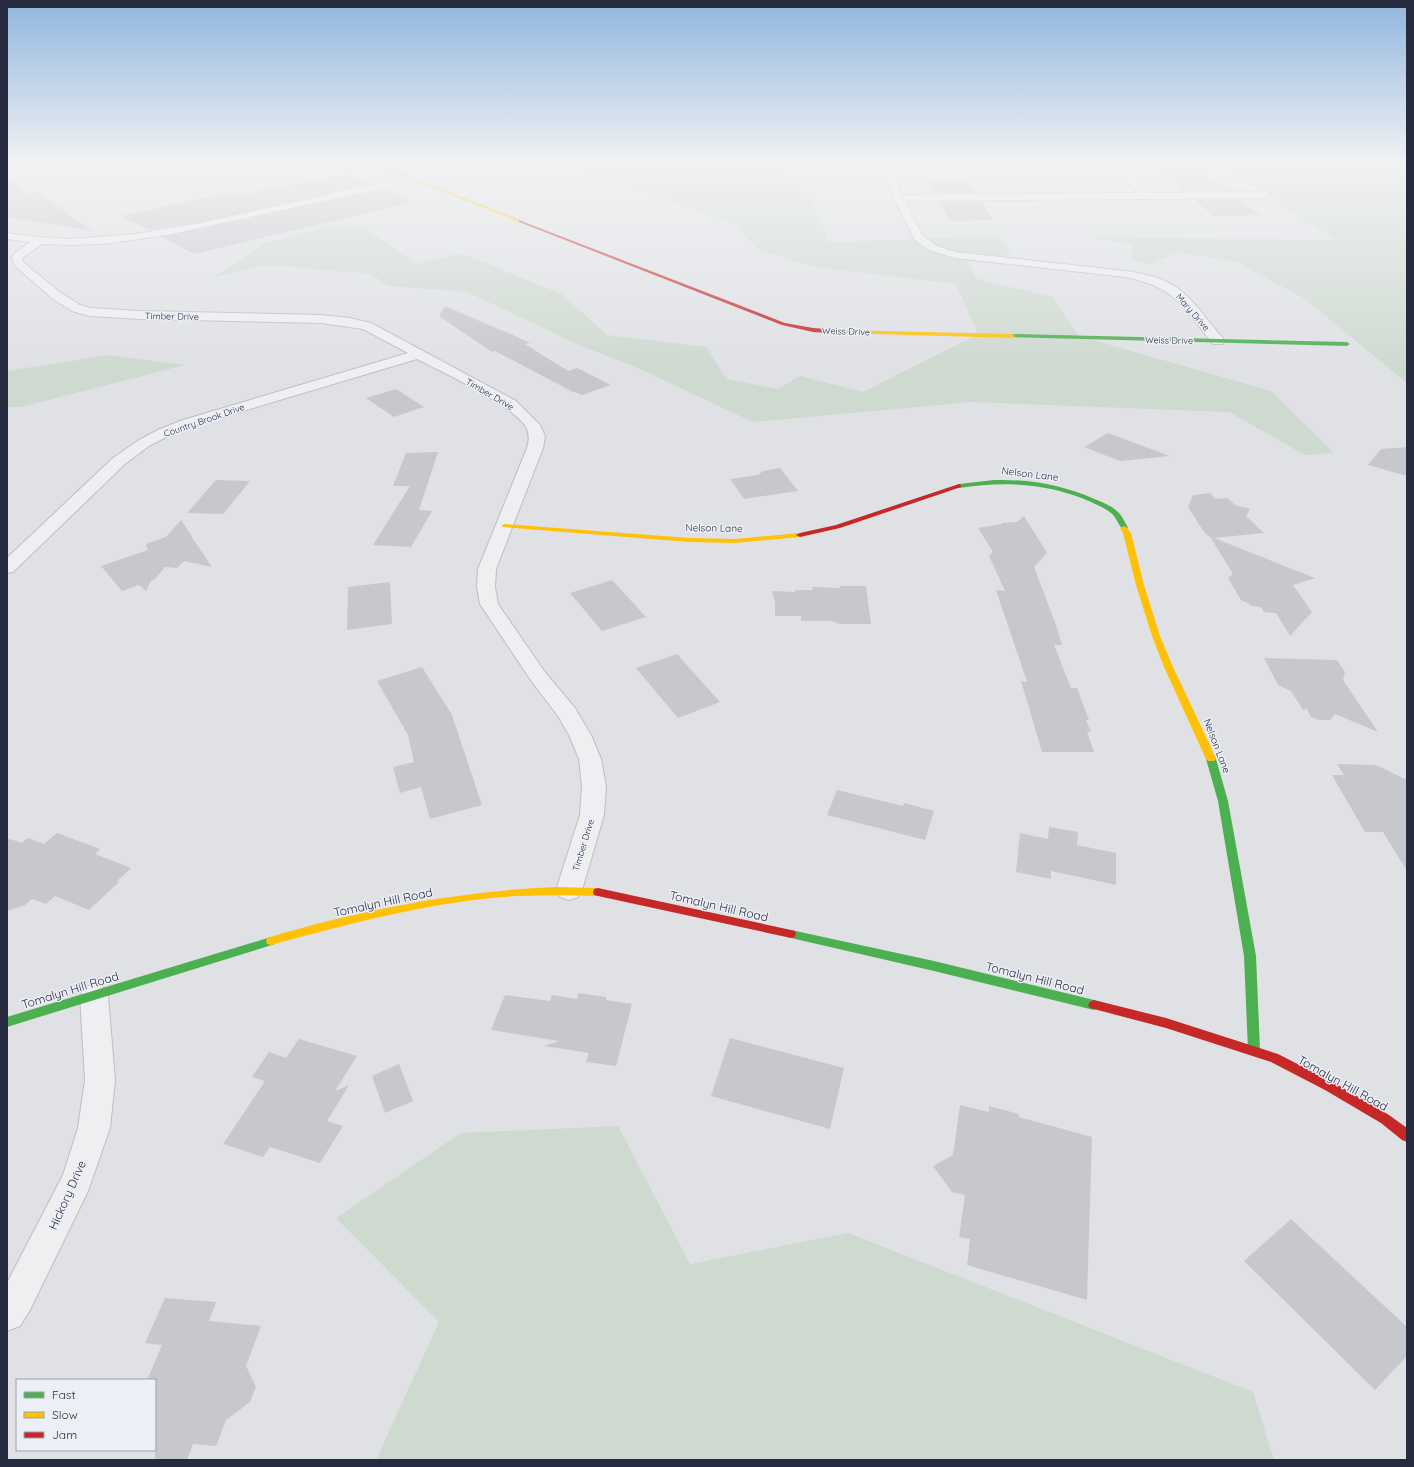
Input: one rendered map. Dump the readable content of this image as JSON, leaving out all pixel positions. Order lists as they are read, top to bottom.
{
  "streets": {
    "street": [
      "Mary Drive",
      "Timber Drive",
      "Weiss Drive",
      "Country Brook Drive",
      "Nelson Lane",
      "Tomalyn Hill Road",
      "Hickory Drive"
    ]
  },
  "crossings": [
    ["Mary Drive", "Weiss Drive"],
    ["Timber Drive", "Country Brook Drive"],
    ["Timber Drive", "Nelson Lane"],
    ["Timber Drive", "Tomalyn Hill Road"],
    ["Nelson Lane", "Tomalyn Hill Road"],
    ["Tomalyn Hill Road", "Hickory Drive"]
  ],
  "legend": ["Fast", "Slow", "Jam"]
}
